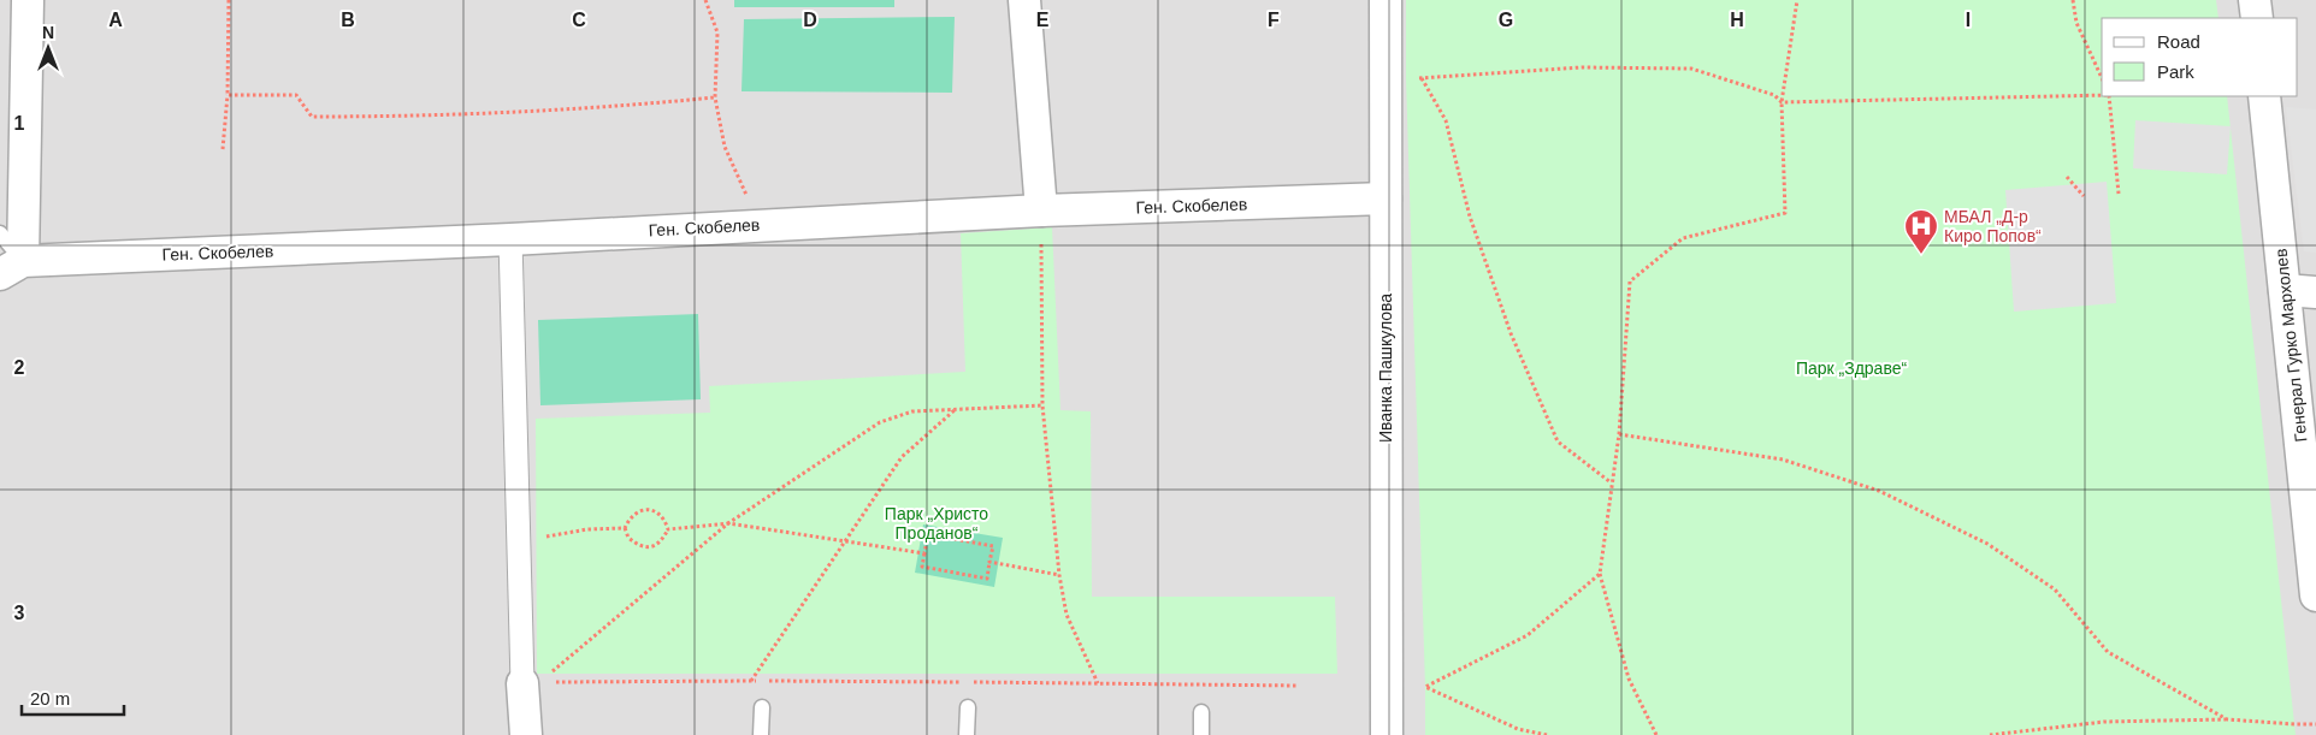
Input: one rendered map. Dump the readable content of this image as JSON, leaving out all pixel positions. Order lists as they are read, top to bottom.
{
  "streets": {
    "street": ["Ген. Скобелев", "Генерал Гурко Мархолев", "Иванка Пашкулова"]
  },
  "crossings": [
    ["Ген. Скобелев", "Иванка Пашкулова"]
  ],
  "parks": ["Парк „Здраве“", "Парк „Христо Проданов“"],
  "places": {
    "hospital": ["МБАЛ „Д-р Киро Попов“"]
  },
  "legend": ["Road", "Park"],
  "scale_bar": "20 m",
  "north": "top",
  "grid": {
    "columns": [
      "A",
      "B",
      "C",
      "D",
      "E",
      "F",
      "G",
      "H",
      "I"
    ],
    "rows": ["1", "2", "3"]
  }
}
